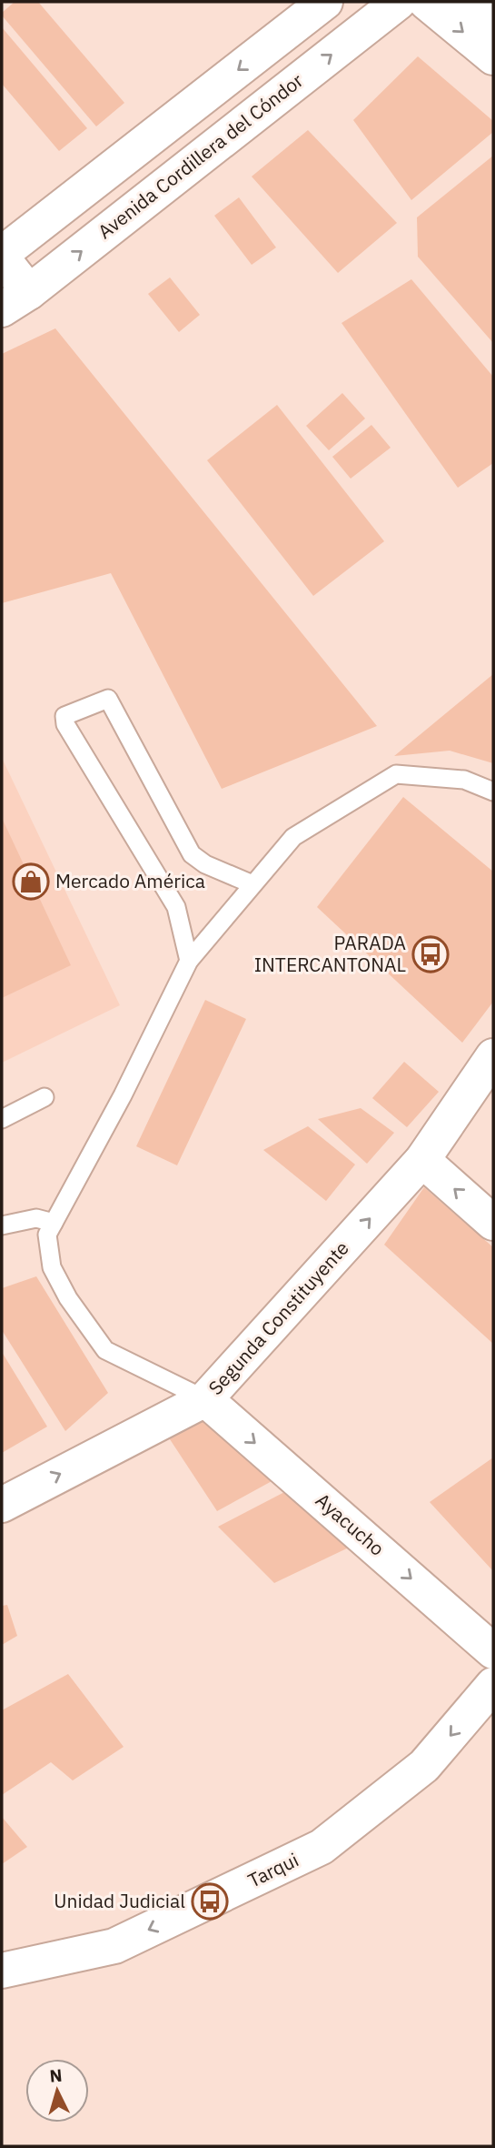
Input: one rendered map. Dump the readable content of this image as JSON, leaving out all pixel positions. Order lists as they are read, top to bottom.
{
  "streets": {
    "street": [
      "Avenida Cordillera del Cóndor",
      "Segunda Constituyente",
      "Ayacucho",
      "Tarqui"
    ]
  },
  "crossings": [
    ["Segunda Constituyente", "Ayacucho"]
  ],
  "one_way": ["Segunda Constituyente", "Ayacucho", "Tarqui"],
  "places": {
    "shop": ["Mercado América"],
    "bus stop": ["PARADA INTERCANTONAL", "Unidad Judicial"]
  },
  "north": "top"
}
